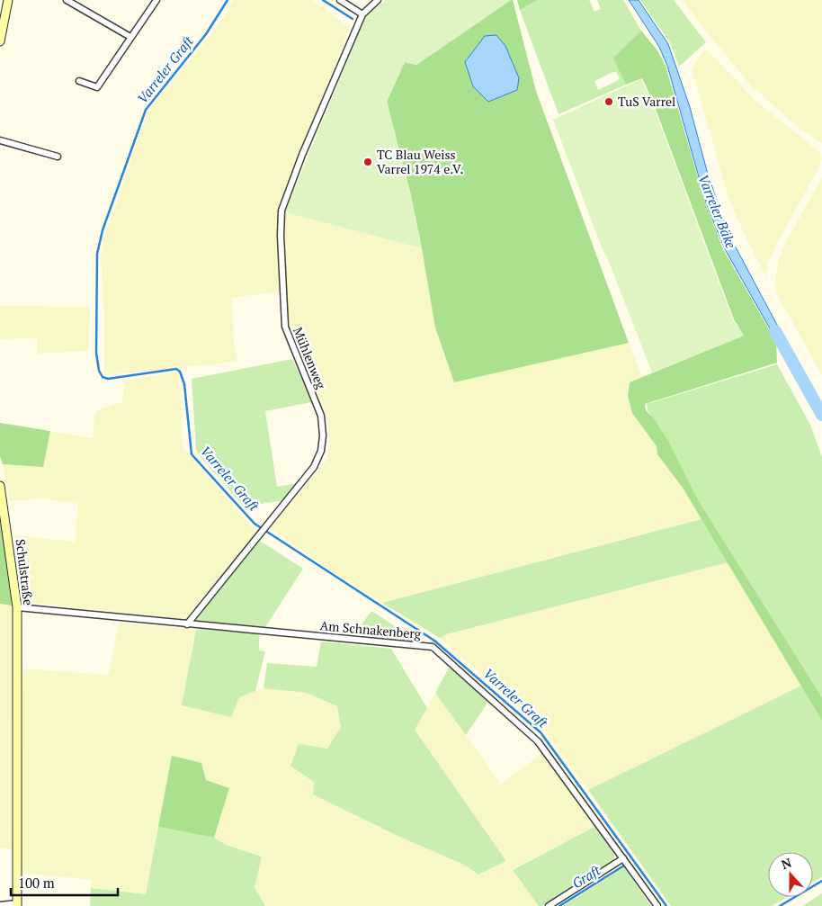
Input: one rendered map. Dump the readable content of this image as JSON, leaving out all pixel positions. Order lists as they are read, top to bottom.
{
  "streets": {
    "street": ["Mühlenweg", "Schulstraße", "Am Schnakenberg"]
  },
  "crossings": [
    ["Mühlenweg", "Am Schnakenberg"],
    ["Schulstraße", "Am Schnakenberg"]
  ],
  "water": ["Varreler Graft", "Varreler Bäke", "Graft"],
  "places": ["TuS Varrel", "TC Blau Weiss Varrel 1974 e.V."],
  "scale_bar": "100 m",
  "north": "top"
}
